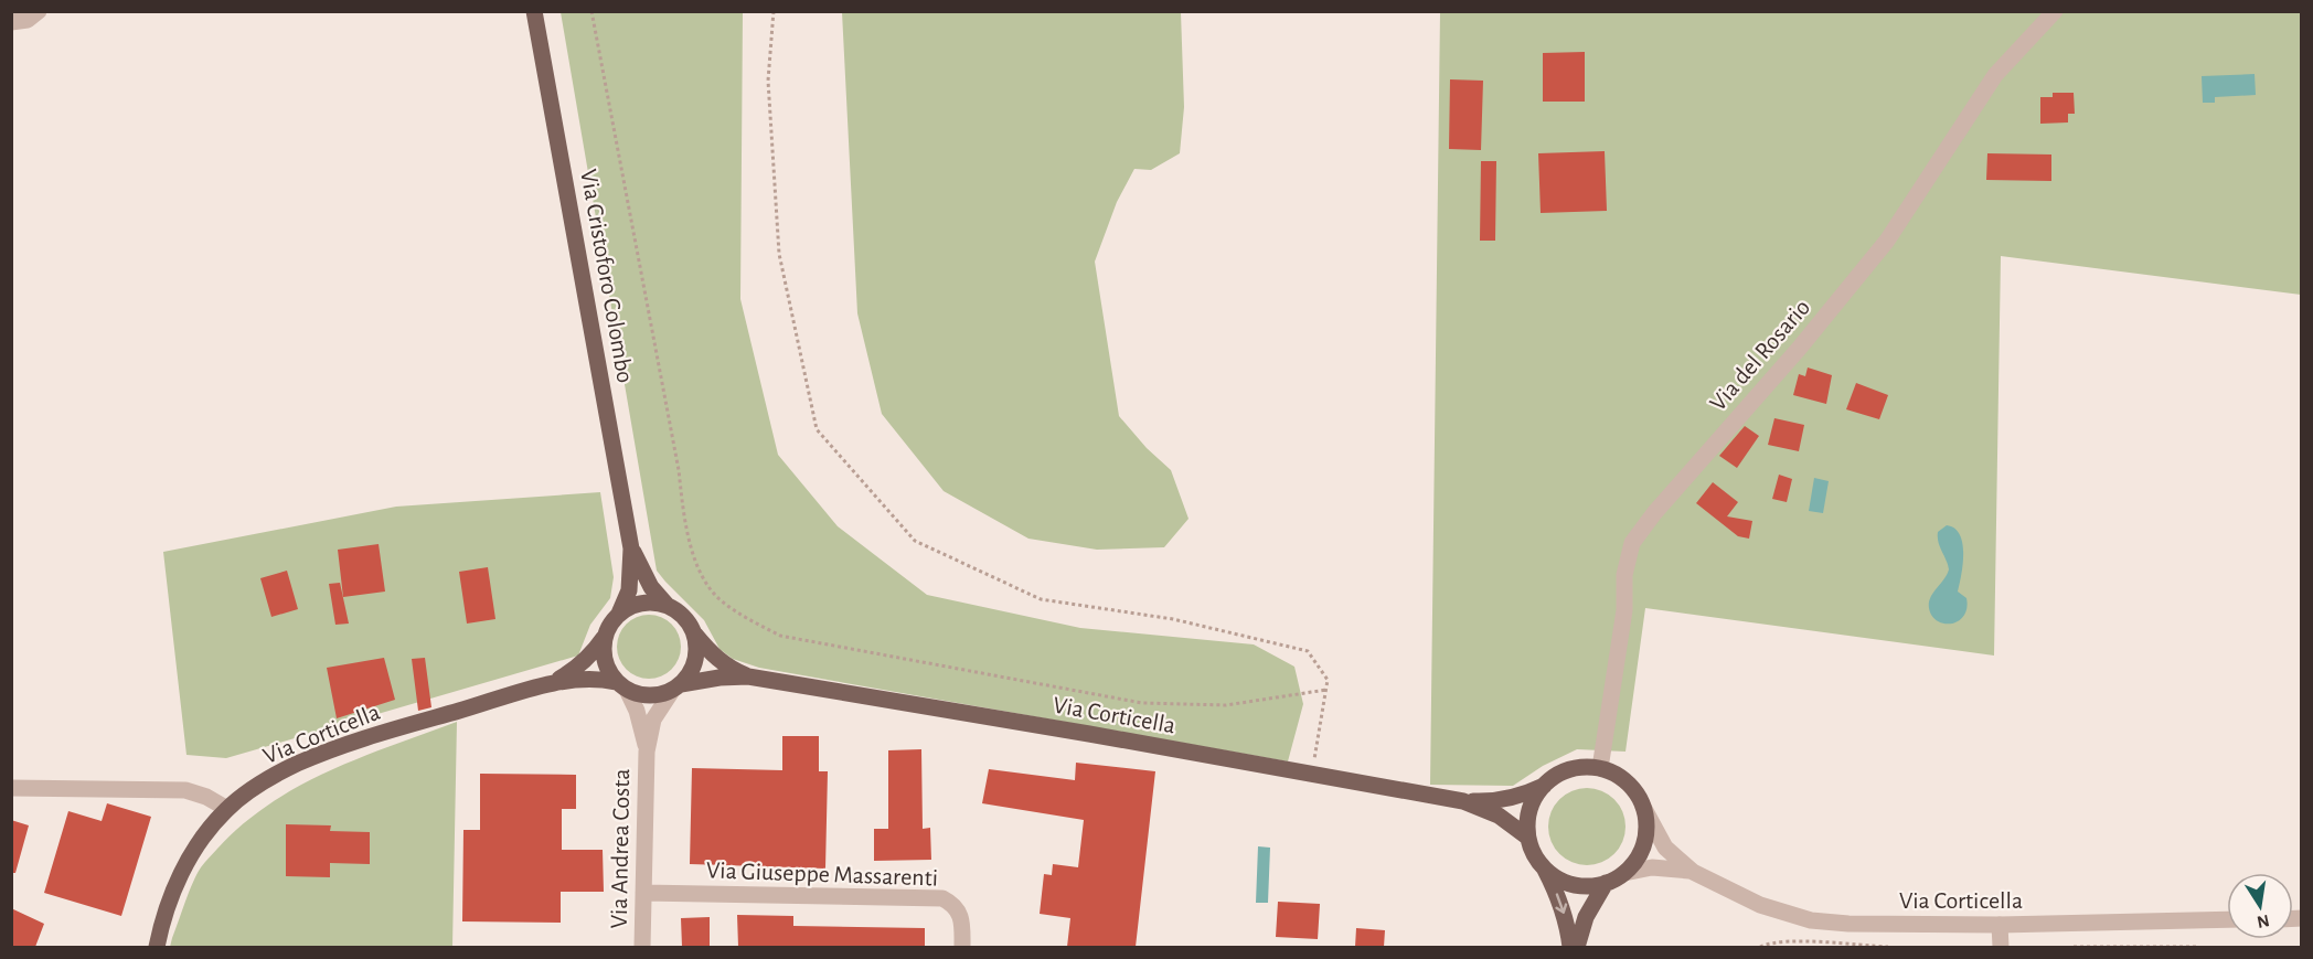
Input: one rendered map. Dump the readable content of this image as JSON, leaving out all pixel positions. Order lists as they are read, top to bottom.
{
  "streets": {
    "main road": ["Via Cristoforo Colombo", "Via Corticella"],
    "street": ["Via del Rosario", "Via Andrea Costa", "Via Giuseppe Massarenti"]
  },
  "crossings": [
    ["Via Cristoforo Colombo", "Via Corticella"],
    ["Via Cristoforo Colombo", "Via Andrea Costa"],
    ["Via del Rosario", "Via Corticella"],
    ["Via Corticella", "Via Andrea Costa"],
    ["Via Andrea Costa", "Via Giuseppe Massarenti"]
  ],
  "north": "bottom"
}
